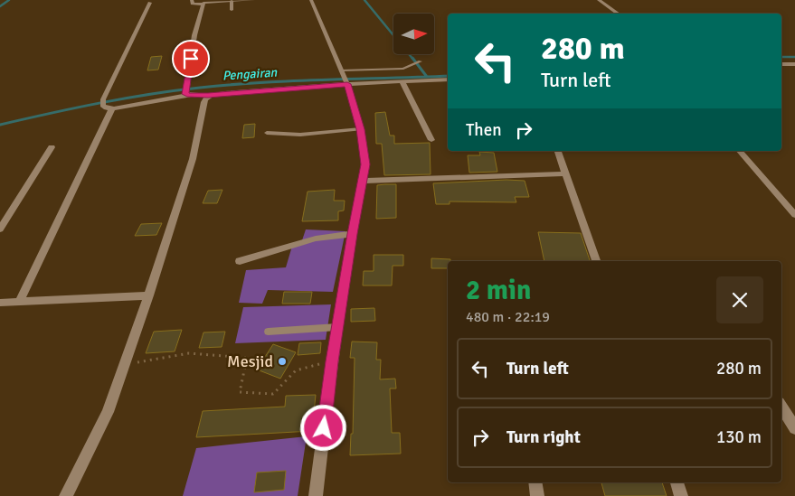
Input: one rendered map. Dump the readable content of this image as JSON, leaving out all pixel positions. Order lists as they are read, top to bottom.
{
  "water": ["Pengairan"],
  "places": ["Mesjid"],
  "north": "right",
  "page": {
    "turn": ["280 m", "Turn left"],
    "then": "Then",
    "heading": ["2 min", "480 m · 22:19"],
    "list": [
      {
        "name": "Turn left",
        "value": "280 m"
      },
      {
        "name": "Turn right",
        "value": "130 m"
      }
    ]
  }
}
